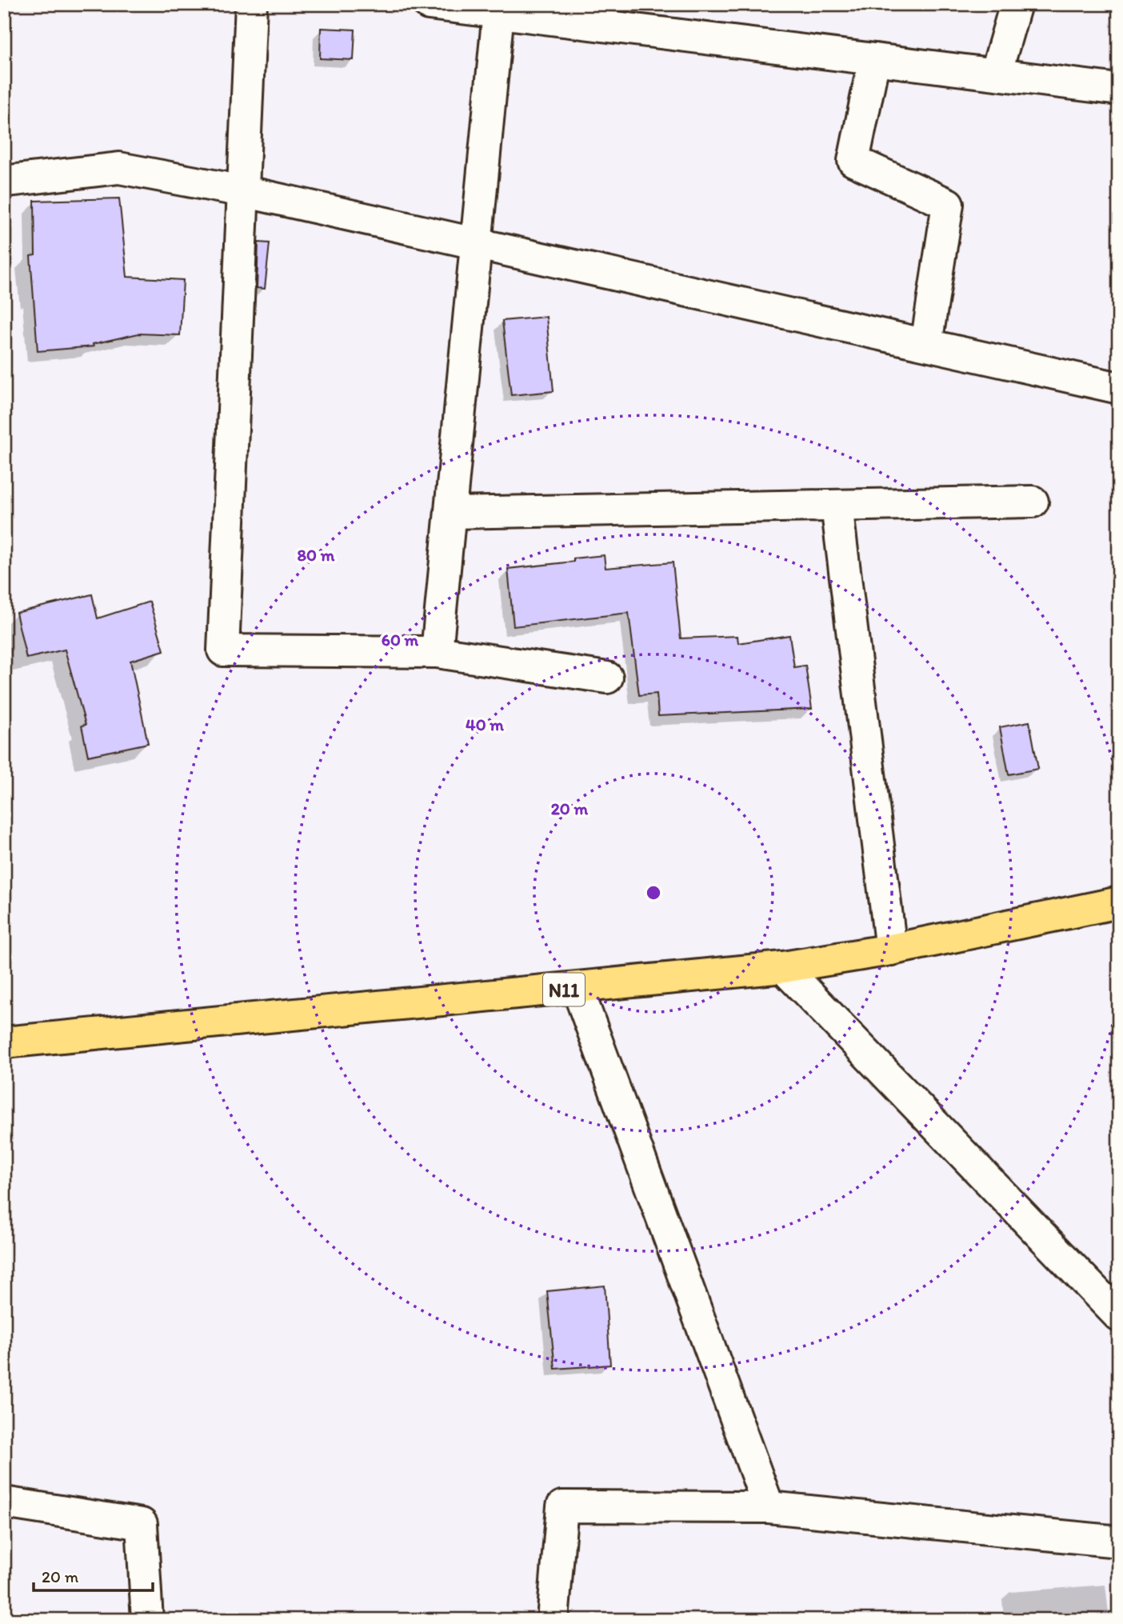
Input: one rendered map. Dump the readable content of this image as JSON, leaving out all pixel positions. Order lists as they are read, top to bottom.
{
  "streets": {
    "main road": ["N11"]
  },
  "scale_bar": "20 m",
  "rings": [
    "80 m",
    "60 m",
    "40 m",
    "20 m"
  ]
}
